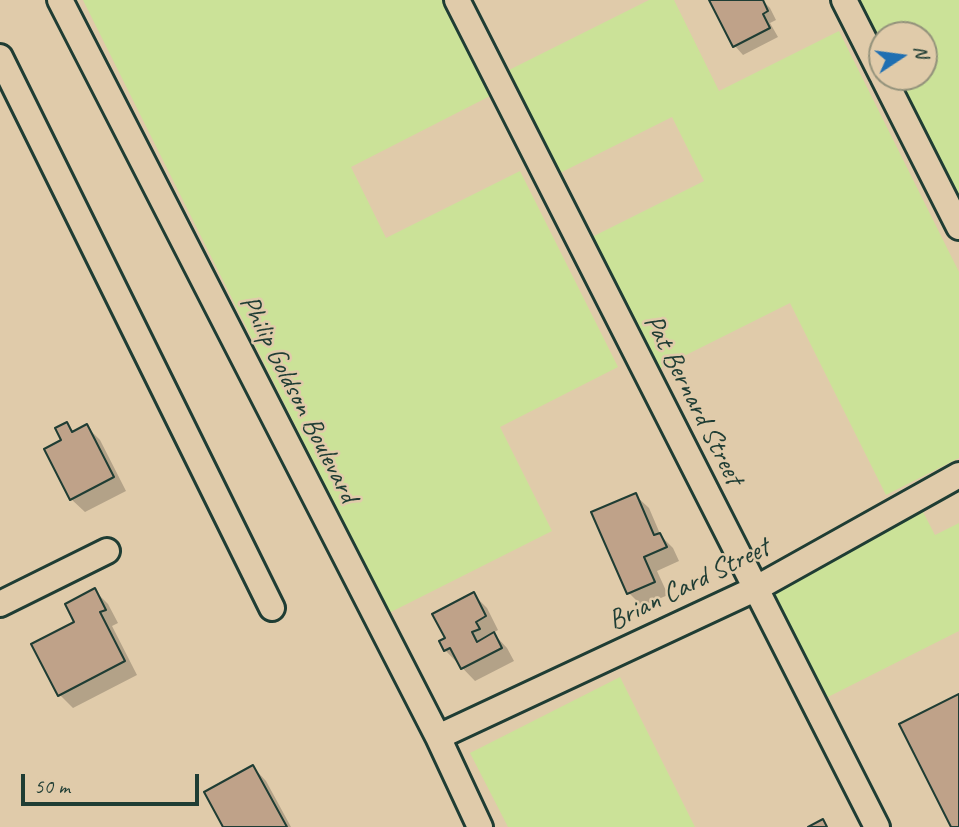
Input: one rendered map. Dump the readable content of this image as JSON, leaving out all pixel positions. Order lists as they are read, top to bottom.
{
  "streets": {
    "street": ["Philip Goldson Boulevard", "Pat Bernard Street", "Brian Card Street"]
  },
  "crossings": [
    ["Philip Goldson Boulevard", "Brian Card Street"],
    ["Pat Bernard Street", "Brian Card Street"]
  ],
  "scale_bar": "50 m",
  "north": "right"
}
